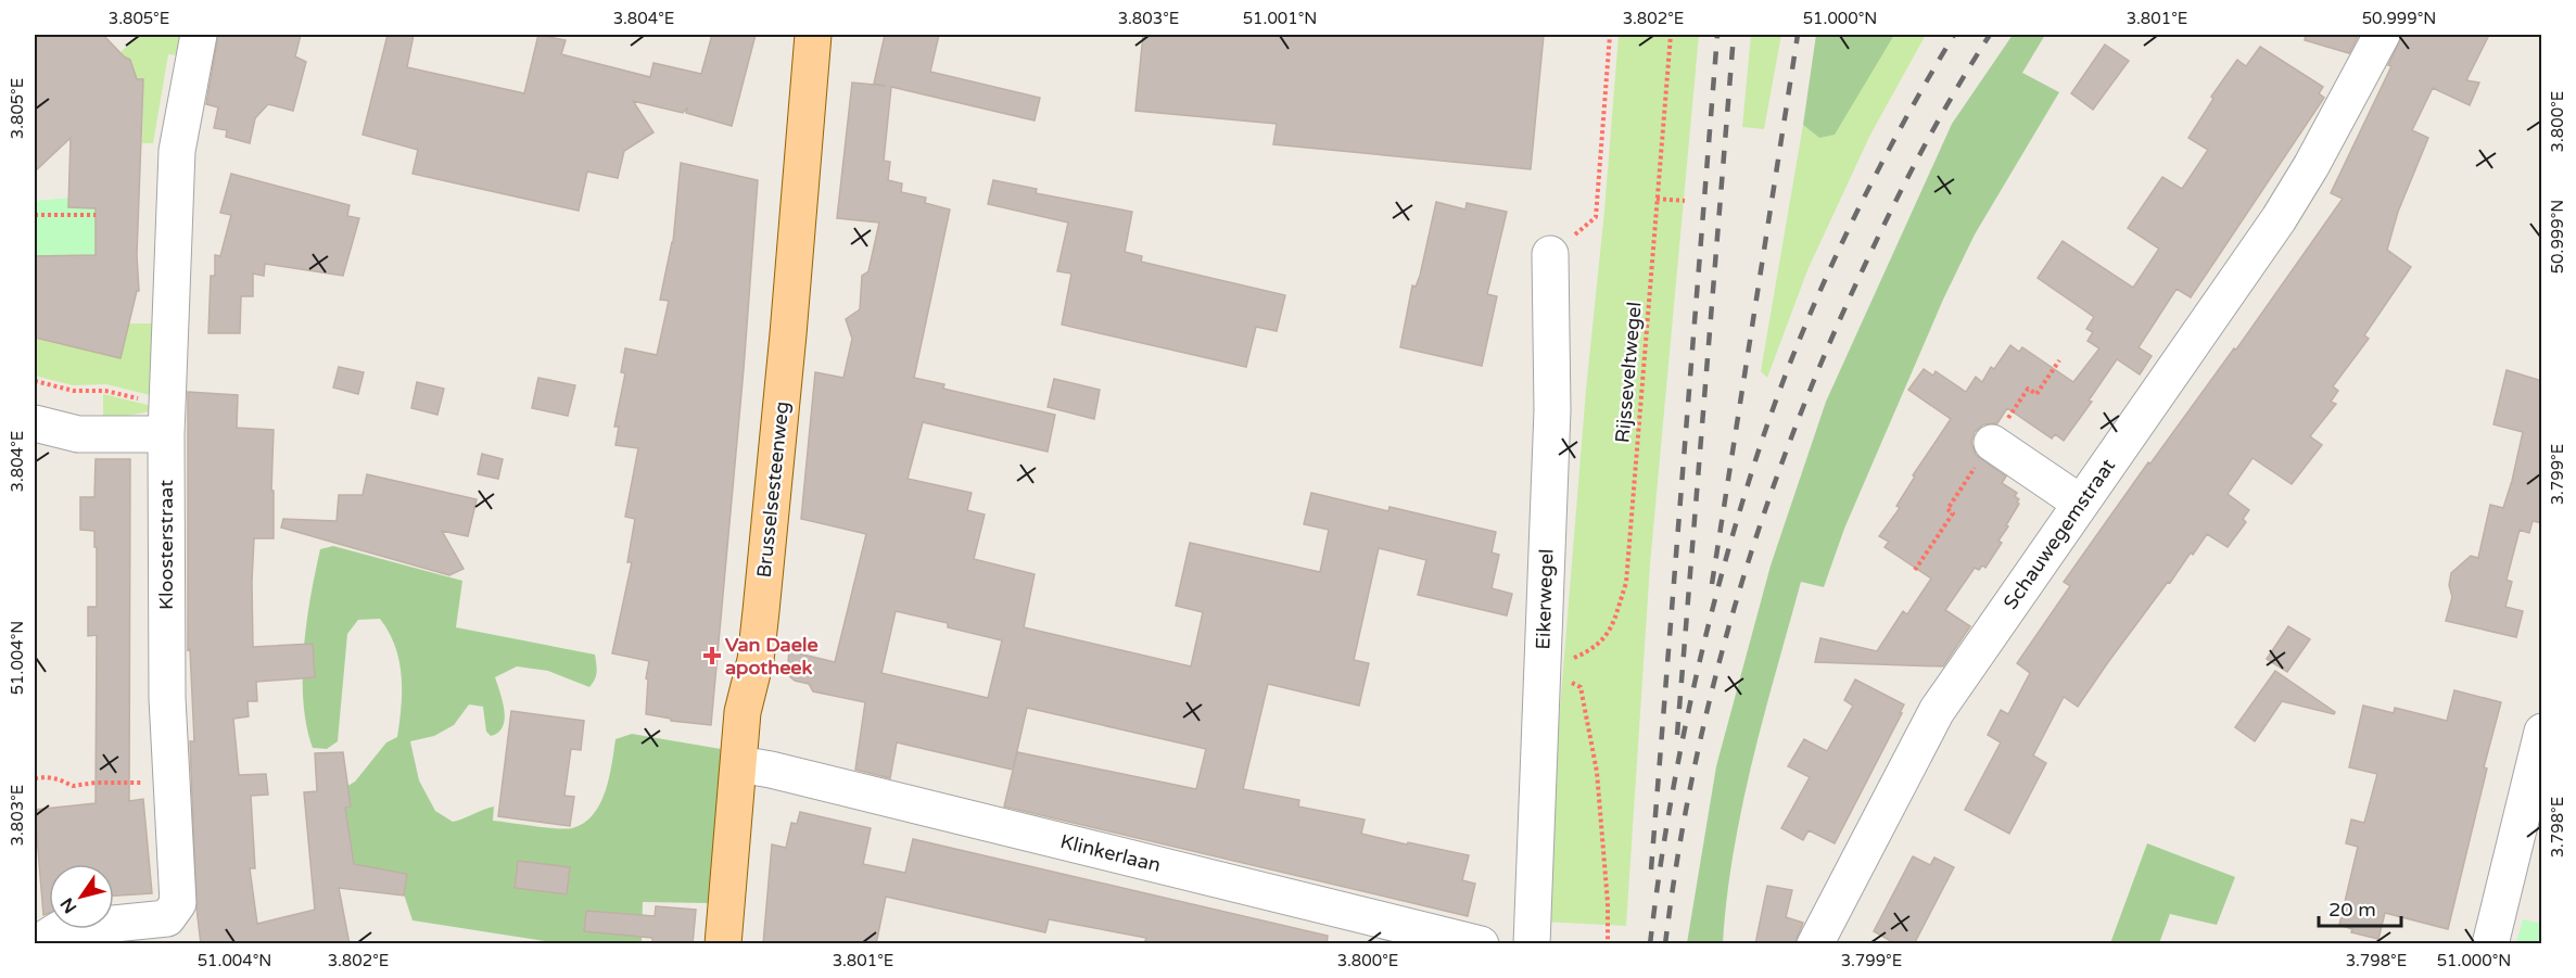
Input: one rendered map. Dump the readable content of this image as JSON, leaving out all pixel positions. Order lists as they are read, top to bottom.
{
  "streets": {
    "main road": ["Brusselsesteenweg"],
    "street": [
      "Schauwegemstraat",
      "Kloosterstraat",
      "Eikerwegel",
      "Klinkerlaan"
    ],
    "path": ["Rijsseveltwegel"]
  },
  "crossings": [
    ["Rijsseveltwegel", "Eikerwegel"],
    ["Brusselsesteenweg", "Klinkerlaan"]
  ],
  "places": {
    "health": ["Van Daele apotheek"]
  },
  "scale_bar": "20 m",
  "north": "bottom left",
  "coordinates": [
    "3.805°E",
    "3.804°E",
    "3.803°E",
    "51.001°N",
    "3.802°E",
    "51.000°N",
    "3.801°E",
    "50.999°N",
    "3.800°E",
    "3.799°E",
    "51.004°N",
    "3.798°E"
  ]
}
